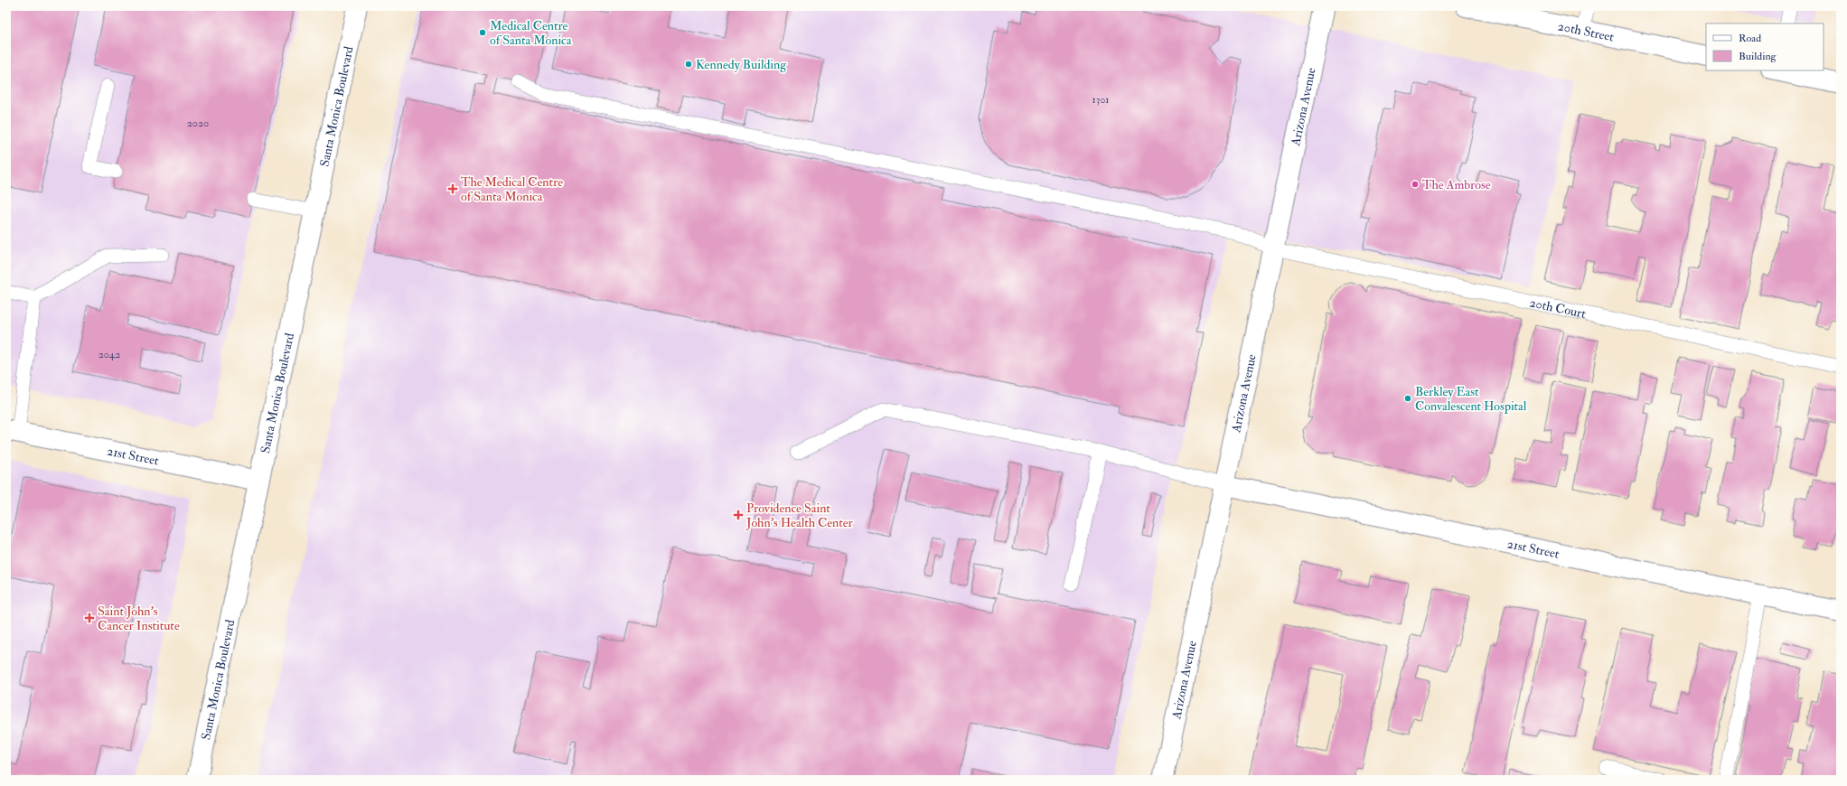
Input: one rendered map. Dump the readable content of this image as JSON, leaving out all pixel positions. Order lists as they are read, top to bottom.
{
  "streets": {
    "street": [
      "20th Street",
      "Santa Monica Boulevard",
      "Arizona Avenue",
      "21st Street"
    ],
    "lane": ["20th Court"]
  },
  "crossings": [
    ["Santa Monica Boulevard", "21st Street"],
    ["Arizona Avenue", "20th Court"],
    ["Arizona Avenue", "21st Street"]
  ],
  "places": {
    "other": [
      "Medical Centre of Santa Monica",
      "Kennedy Building",
      "The Ambrose",
      "Berkley East Convalescent Hospital"
    ],
    "health": ["The Medical Centre of Santa Monica", "Providence Saint John's Health Center", "Saint John's Cancer Institute"]
  },
  "house_numbers": ["1301", "2020", "2042"],
  "legend": ["Road", "Building"]
}
